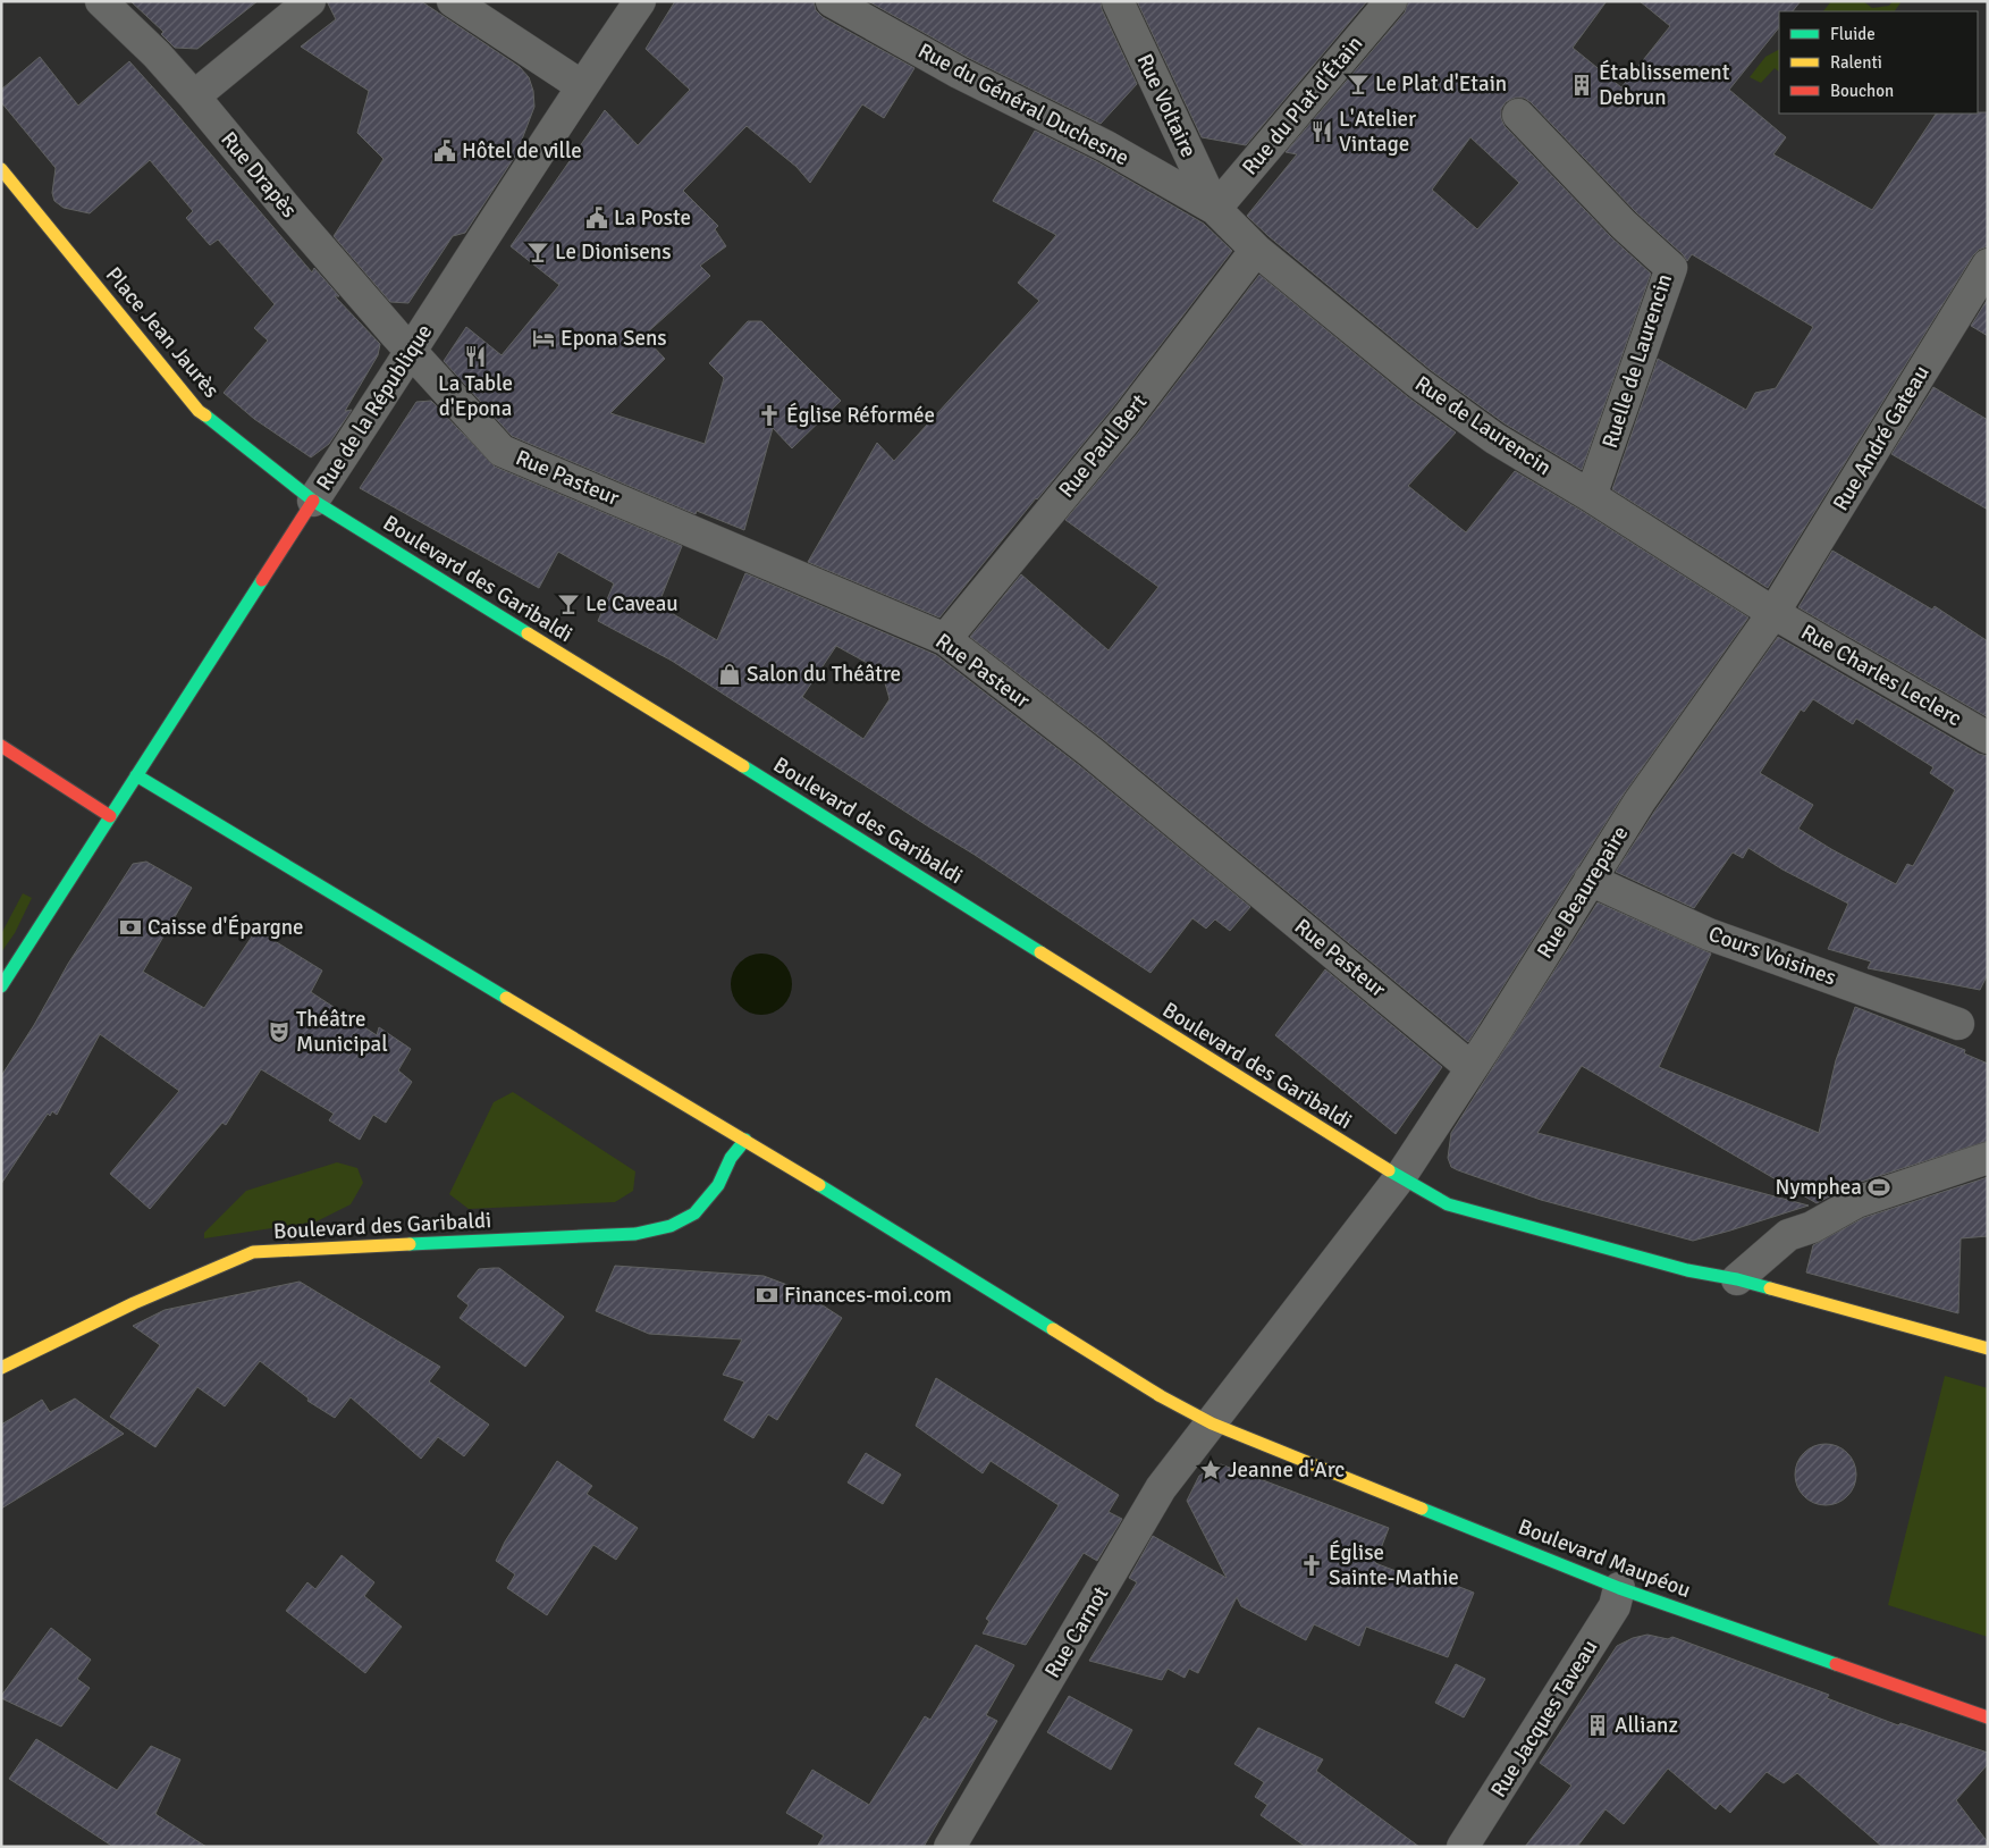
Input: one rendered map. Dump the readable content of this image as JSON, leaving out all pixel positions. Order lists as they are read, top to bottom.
{
  "streets": {
    "main road": [
      "Place Jean Jaurès",
      "Rue de la République",
      "Boulevard des Garibaldi",
      "Boulevard Maupéou"
    ],
    "street": [
      "Rue du Général Duchesne",
      "Rue Voltaire",
      "Rue du Plat d'Étain",
      "Rue Drapès",
      "Ruelle de Laurencin",
      "Rue de Laurencin",
      "Rue André Gateau",
      "Rue Paul Bert",
      "Rue Pasteur",
      "Rue Charles Leclerc",
      "Rue Beaurepaire",
      "Cours Voisines",
      "Rue Carnot",
      "Rue Jacques Taveau"
    ]
  },
  "crossings": [
    ["Rue du Général Duchesne", "Rue Voltaire"],
    ["Rue du Général Duchesne", "Rue du Plat d'Étain"],
    ["Rue du Général Duchesne", "Rue de Laurencin"],
    ["Rue Voltaire", "Rue du Plat d'Étain"],
    ["Rue Voltaire", "Rue de Laurencin"],
    ["Rue du Plat d'Étain", "Rue de Laurencin"],
    ["Rue Drapès", "Rue de la République"],
    ["Rue Drapès", "Rue Pasteur"],
    ["Place Jean Jaurès", "Rue de la République"],
    ["Place Jean Jaurès", "Boulevard des Garibaldi"],
    ["Ruelle de Laurencin", "Rue de Laurencin"],
    ["Rue de la République", "Rue Pasteur"],
    ["Rue de la République", "Boulevard des Garibaldi"],
    ["Rue de Laurencin", "Rue André Gateau"],
    ["Rue de Laurencin", "Rue Paul Bert"],
    ["Rue de Laurencin", "Rue Charles Leclerc"],
    ["Rue de Laurencin", "Rue Beaurepaire"],
    ["Rue André Gateau", "Rue Charles Leclerc"],
    ["Rue André Gateau", "Rue Beaurepaire"],
    ["Rue Paul Bert", "Rue Pasteur"],
    ["Rue Pasteur", "Rue Beaurepaire"],
    ["Boulevard des Garibaldi", "Rue Beaurepaire"],
    ["Boulevard des Garibaldi", "Rue Carnot"],
    ["Rue Charles Leclerc", "Rue Beaurepaire"],
    ["Rue Beaurepaire", "Cours Voisines"],
    ["Rue Beaurepaire", "Rue Carnot"],
    ["Boulevard Maupéou", "Rue Carnot"],
    ["Boulevard Maupéou", "Rue Jacques Taveau"]
  ],
  "places": {
    "bar": ["Le Plat d'Etain", "Le Dionisens", "Le Caveau"],
    "building": ["Établissement Debrun", "Allianz"],
    "restaurant": ["L'Atelier Vintage", "La Table d'Epona"],
    "public building": ["Hôtel de ville", "La Poste"],
    "hotel": ["Epona Sens"],
    "church": ["Église Réformée", "Église Sainte-Mathie"],
    "shop": ["Salon du Théâtre"],
    "bank": ["Caisse d'Épargne", "Finances-moi.com"],
    "theatre": ["Théâtre Municipal"],
    "sports": ["Nymphea"],
    "place": ["Jeanne d'Arc"]
  },
  "legend": ["Fluide", "Ralenti", "Bouchon"]
}
